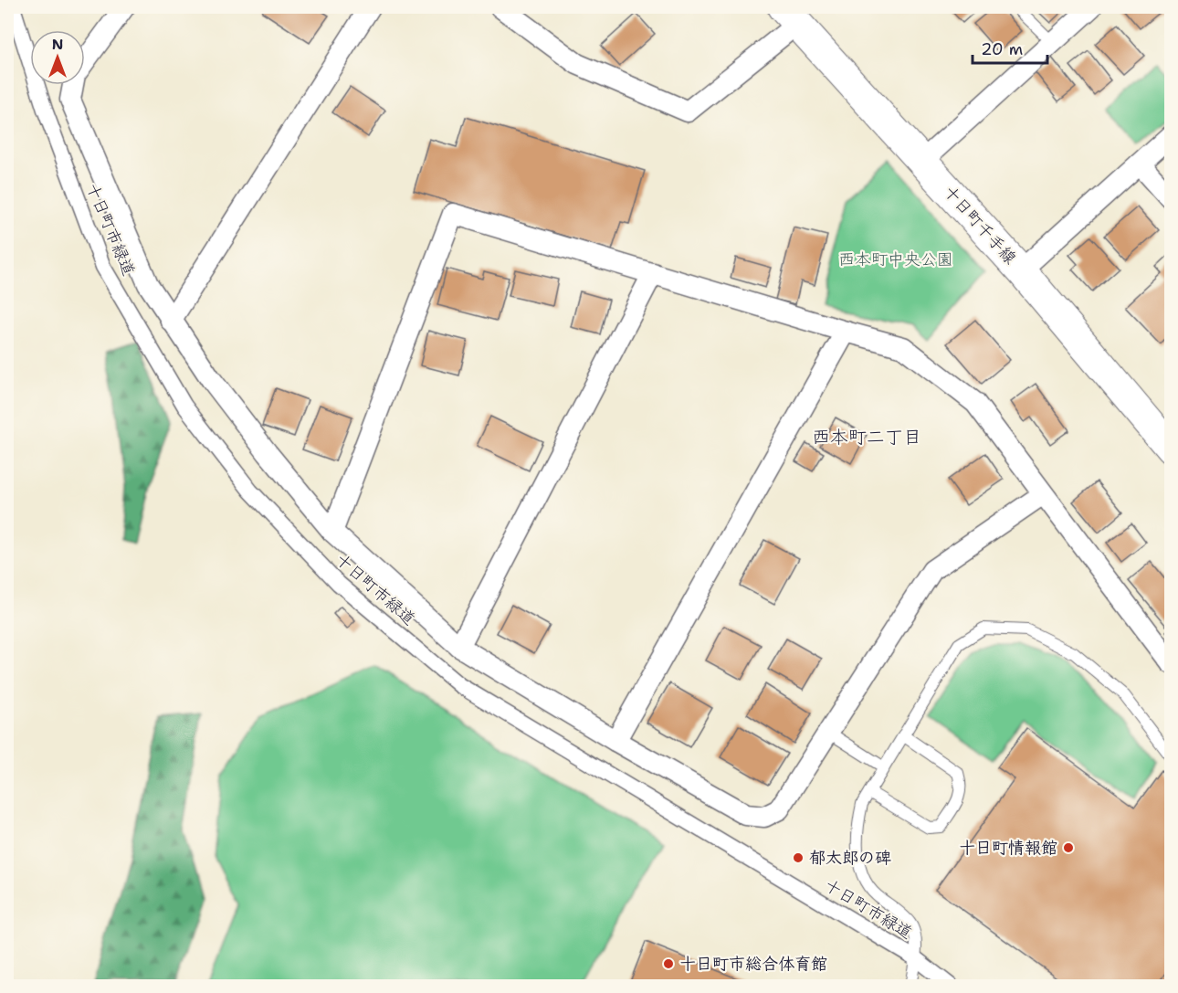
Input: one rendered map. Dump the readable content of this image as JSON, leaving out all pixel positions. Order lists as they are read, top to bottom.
{
  "streets": {
    "main road": ["十日町千手線"],
    "street": ["十日町市緑道"]
  },
  "districts": ["西本町二丁目"],
  "parks": ["西本町中央公園"],
  "places": ["十日町情報館", "郁太郎の碑", "十日町市総合体育館"],
  "scale_bar": "20 m",
  "north": "top"
}
